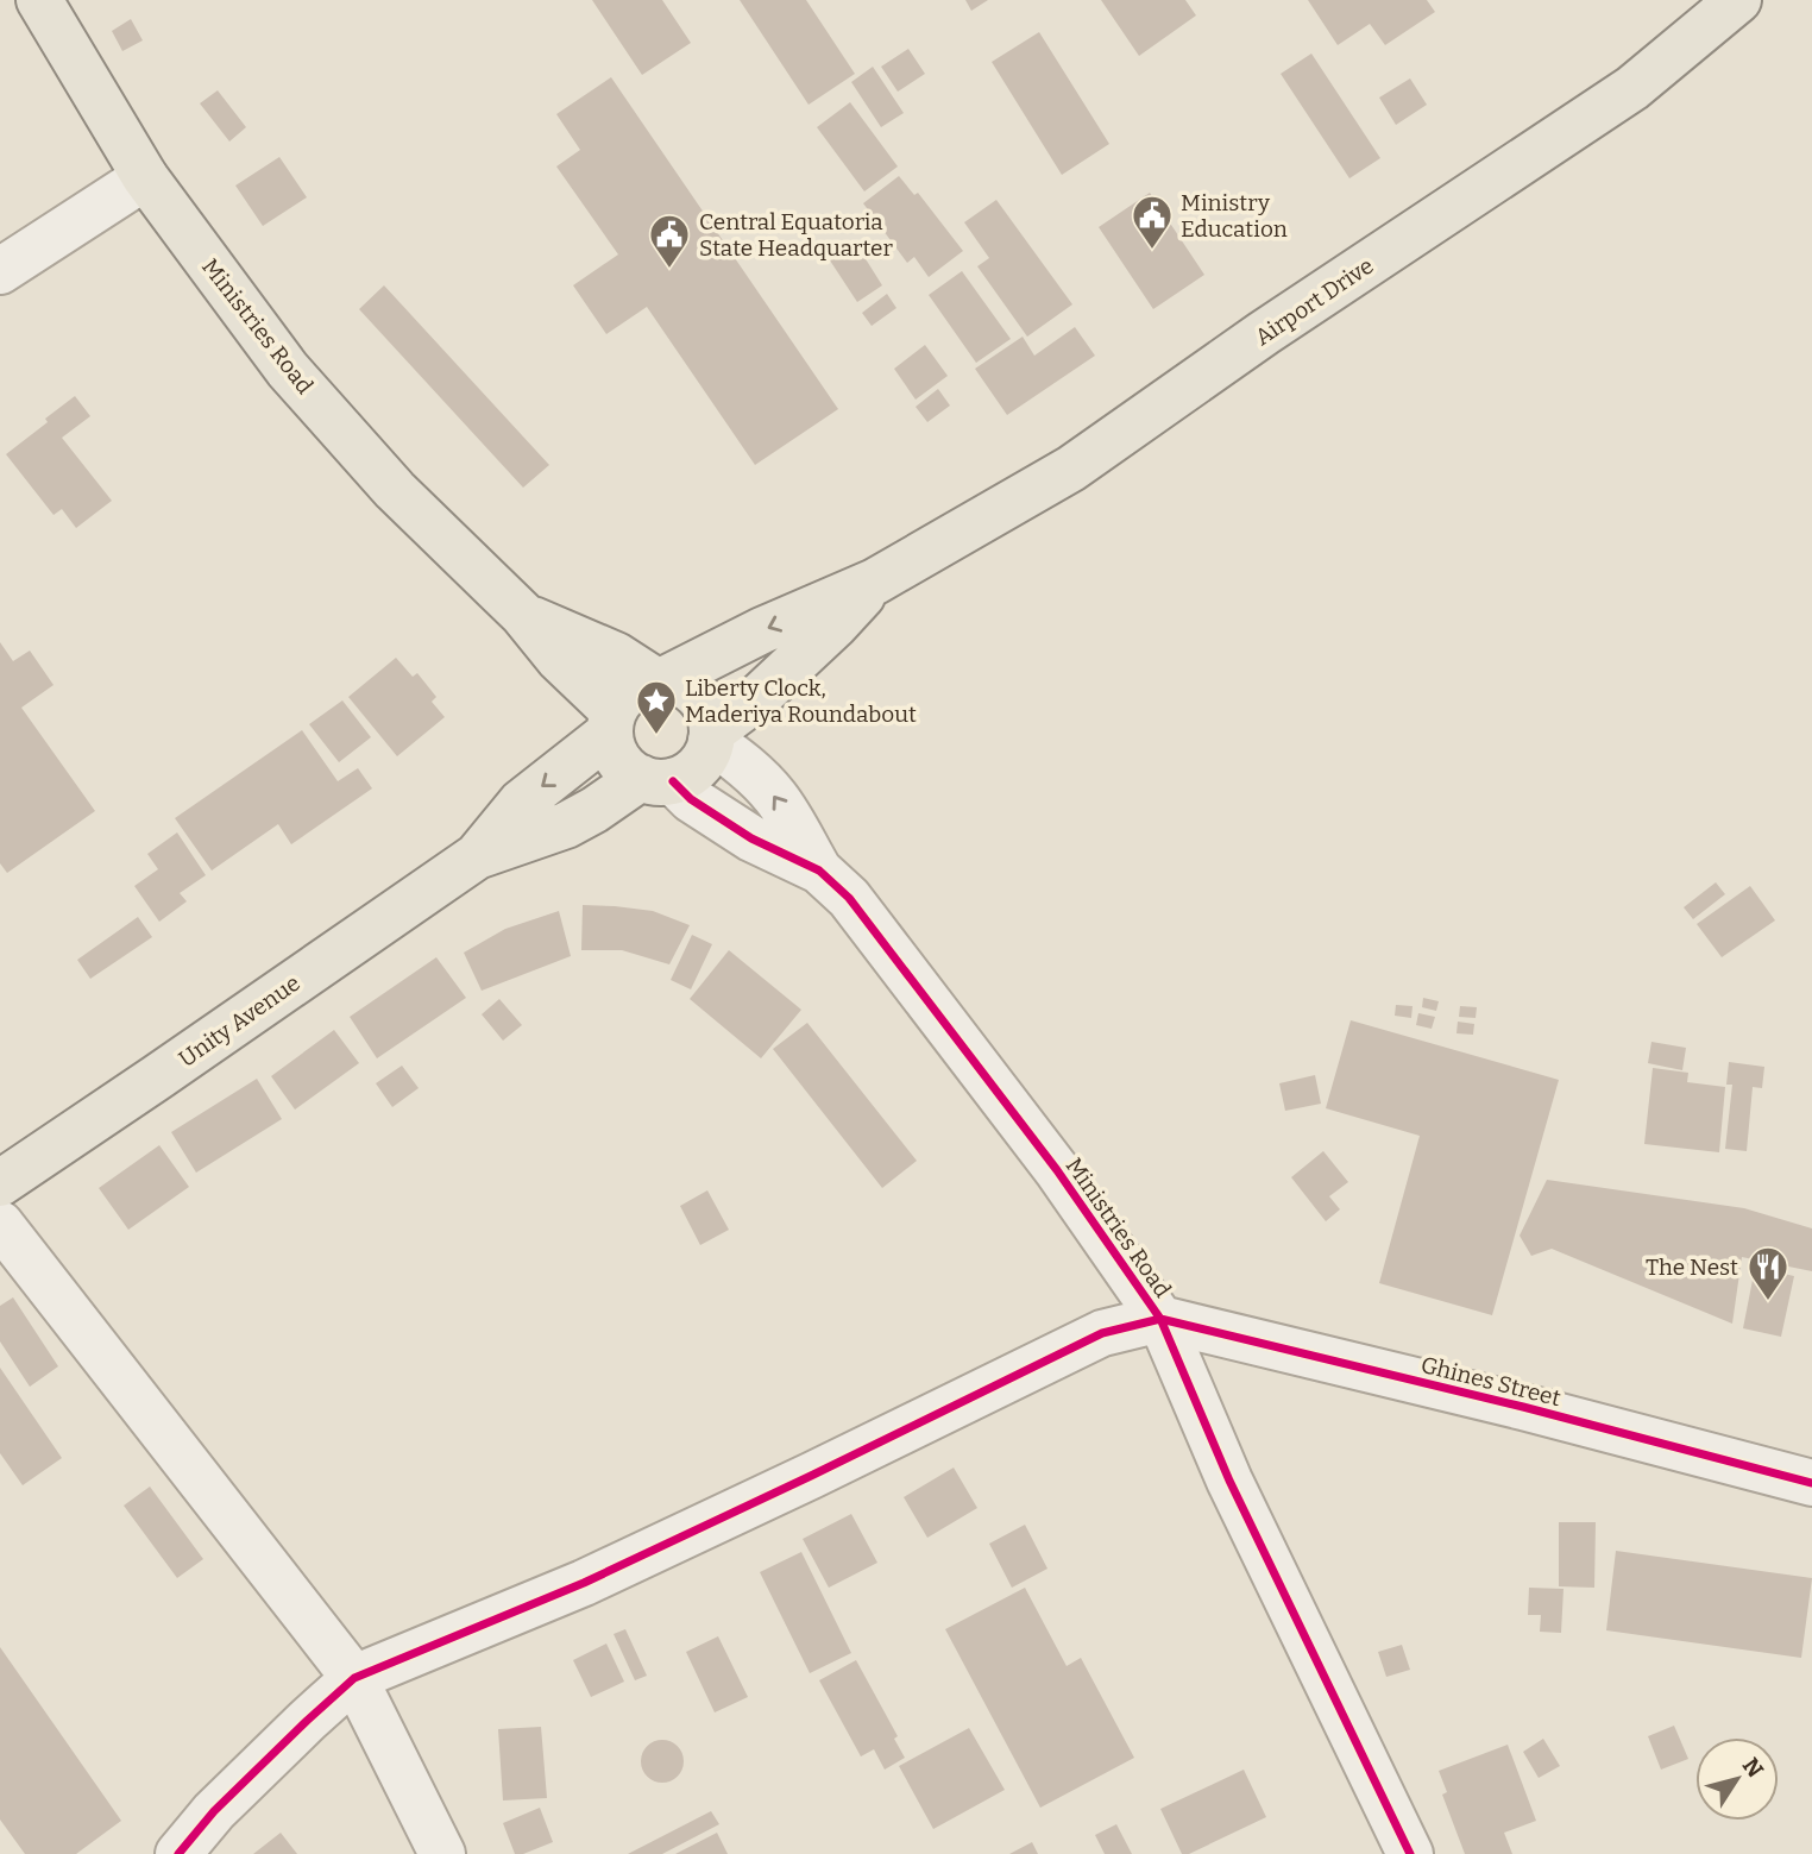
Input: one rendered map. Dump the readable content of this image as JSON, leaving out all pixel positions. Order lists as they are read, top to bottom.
{
  "streets": {
    "main road": ["Airport Drive", "Ministries Road", "Unity Avenue"],
    "street": ["Ghines Street"]
  },
  "crossings": [
    ["Airport Drive", "Ministries Road"],
    ["Airport Drive", "Unity Avenue"],
    ["Ministries Road", "Unity Avenue"],
    ["Ministries Road", "Ghines Street"]
  ],
  "places": {
    "public building": ["Ministry Education", "Central Equatoria State Headquarter"],
    "place": ["Liberty Clock, Maderiya Roundabout"],
    "restaurant": ["The Nest"]
  },
  "north": "top right"
}
